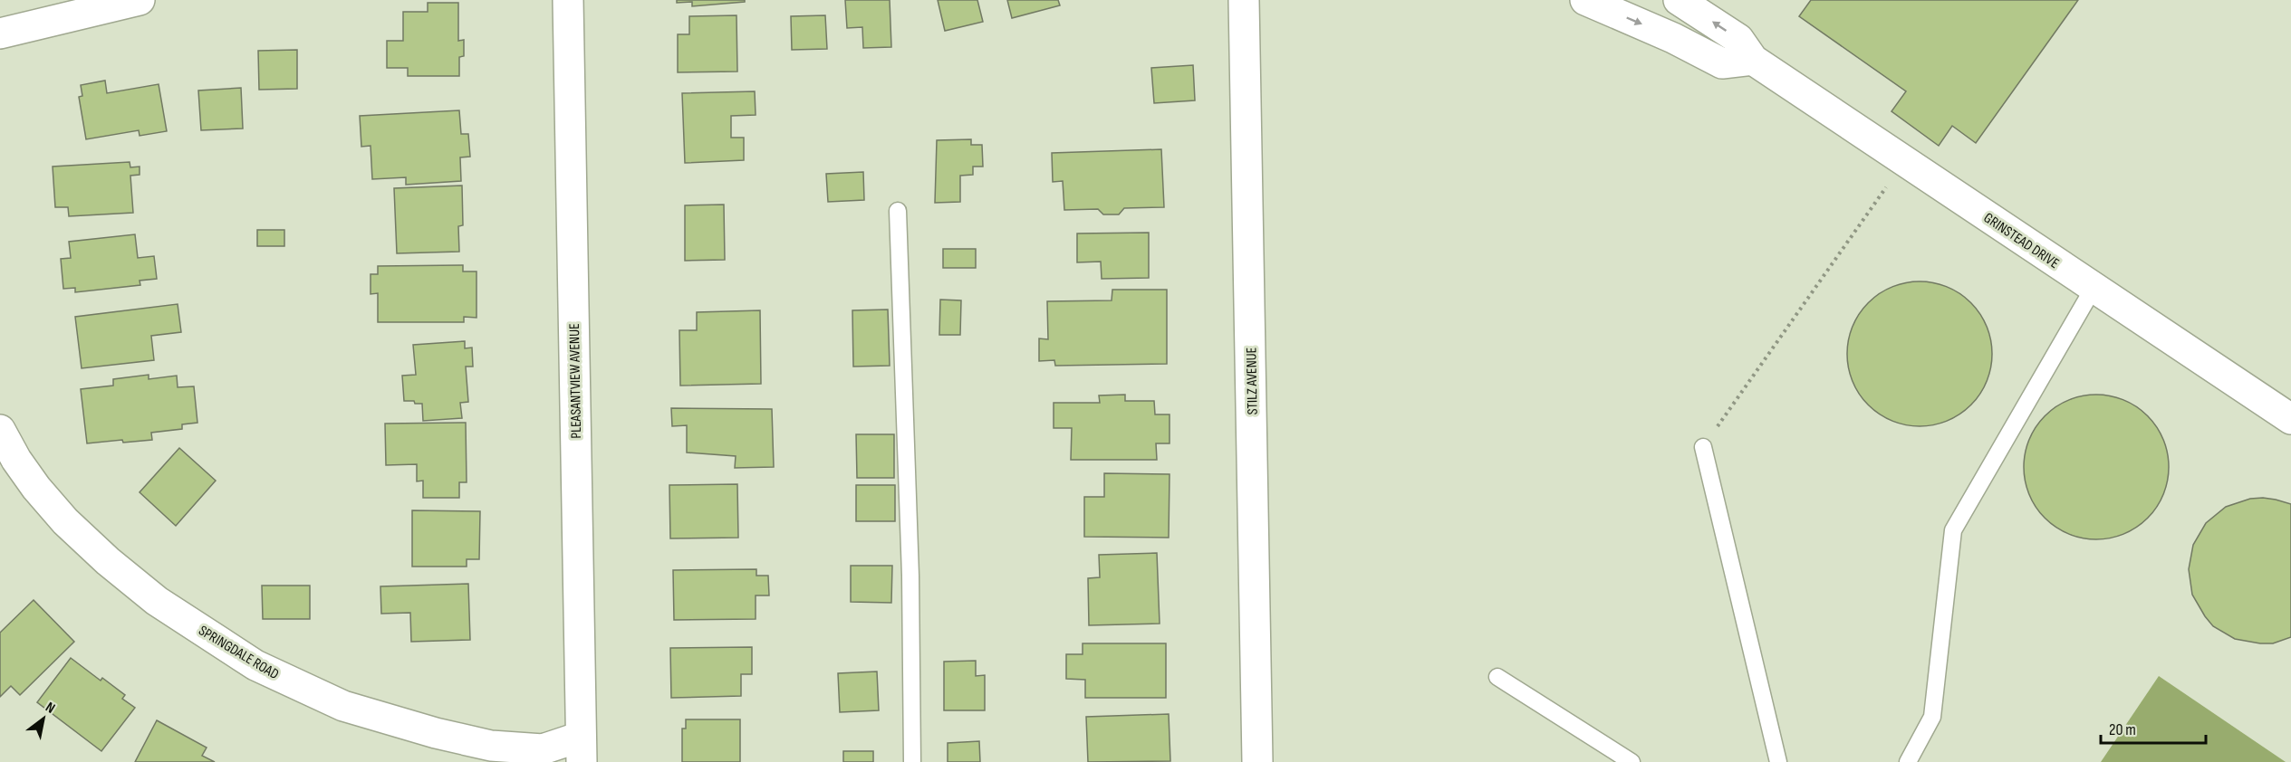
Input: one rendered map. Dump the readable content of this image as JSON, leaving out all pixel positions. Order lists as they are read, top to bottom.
{
  "streets": {
    "street": [
      "GRINSTEAD DRIVE",
      "PLEASANTVIEW AVENUE",
      "STILZ AVENUE",
      "SPRINGDALE ROAD"
    ]
  },
  "crossings": [
    ["PLEASANTVIEW AVENUE", "SPRINGDALE ROAD"]
  ],
  "scale_bar": "20 m",
  "north": "top right"
}
